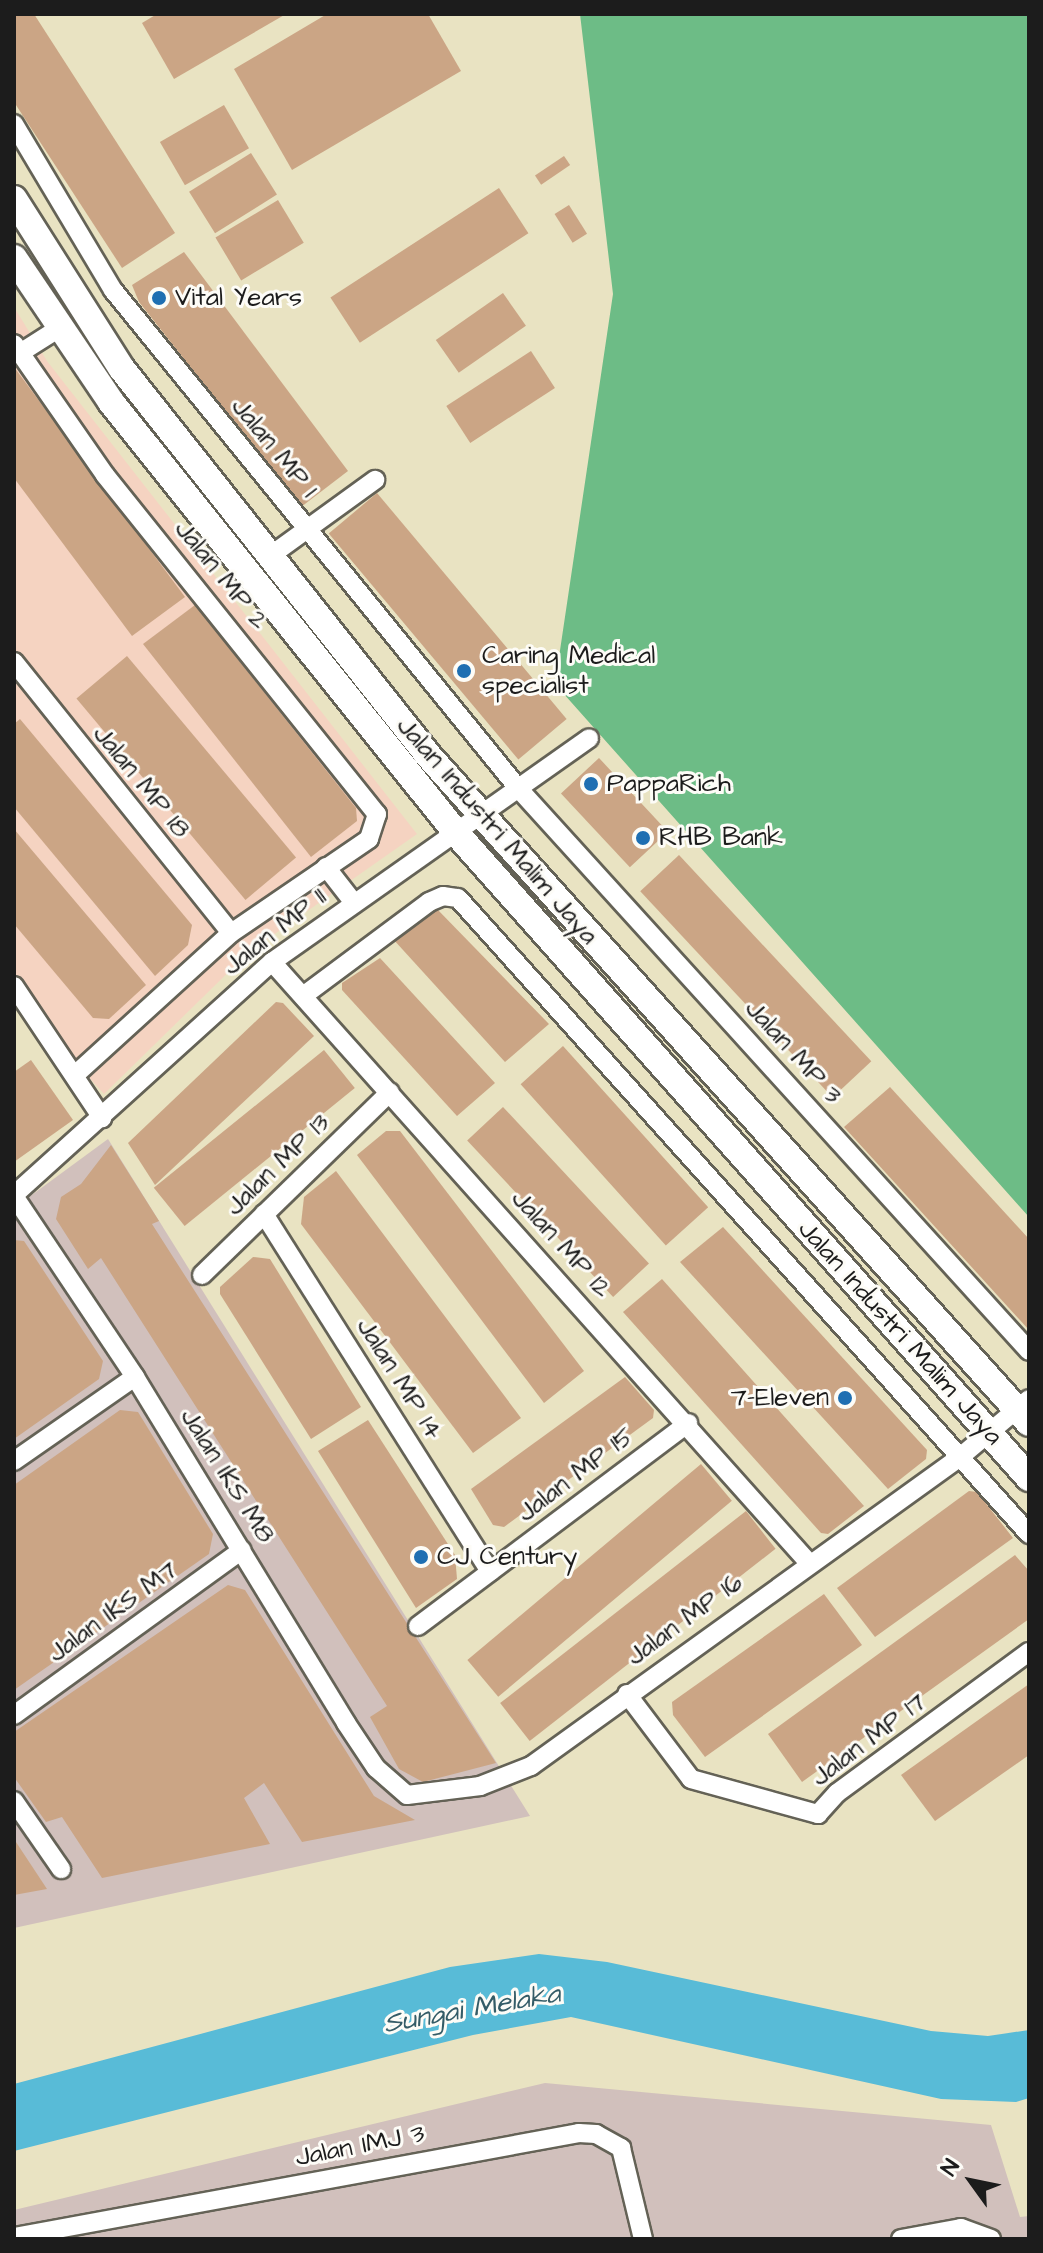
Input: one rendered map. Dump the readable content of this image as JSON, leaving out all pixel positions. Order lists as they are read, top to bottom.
{
  "streets": {
    "main road": ["Jalan Industri Malim Jaya"],
    "street": [
      "Jalan MP 1",
      "Jalan MP 2",
      "Jalan MP 18",
      "Jalan MP 11",
      "Jalan MP 3",
      "Jalan MP 13",
      "Jalan MP 12",
      "Jalan MP 14",
      "Jalan MP 15",
      "Jalan IKS M8",
      "Jalan IKS M7",
      "Jalan MP 16",
      "Jalan MP 17",
      "Jalan IMJ 3"
    ]
  },
  "crossings": [
    ["Jalan MP 1", "Jalan MP 11"],
    ["Jalan MP 1", "Jalan MP 3"],
    ["Jalan Industri Malim Jaya", "Jalan MP 11"],
    ["Jalan Industri Malim Jaya", "Jalan MP 16"],
    ["Jalan MP 11", "Jalan MP 3"],
    ["Jalan MP 11", "Jalan MP 12"],
    ["Jalan MP 11", "Jalan IKS M8"],
    ["Jalan MP 13", "Jalan MP 12"],
    ["Jalan MP 13", "Jalan MP 14"],
    ["Jalan MP 12", "Jalan MP 15"],
    ["Jalan MP 12", "Jalan MP 16"],
    ["Jalan MP 14", "Jalan MP 15"],
    ["Jalan IKS M8", "Jalan IKS M7"],
    ["Jalan IKS M8", "Jalan MP 16"],
    ["Jalan MP 16", "Jalan MP 17"]
  ],
  "water": ["Sungai Melaka"],
  "places": [
    "Vital Years",
    "Caring Medical specialist",
    "PappaRich",
    "RHB Bank",
    "7-Eleven",
    "CJ Century"
  ],
  "north": "top left"
}
